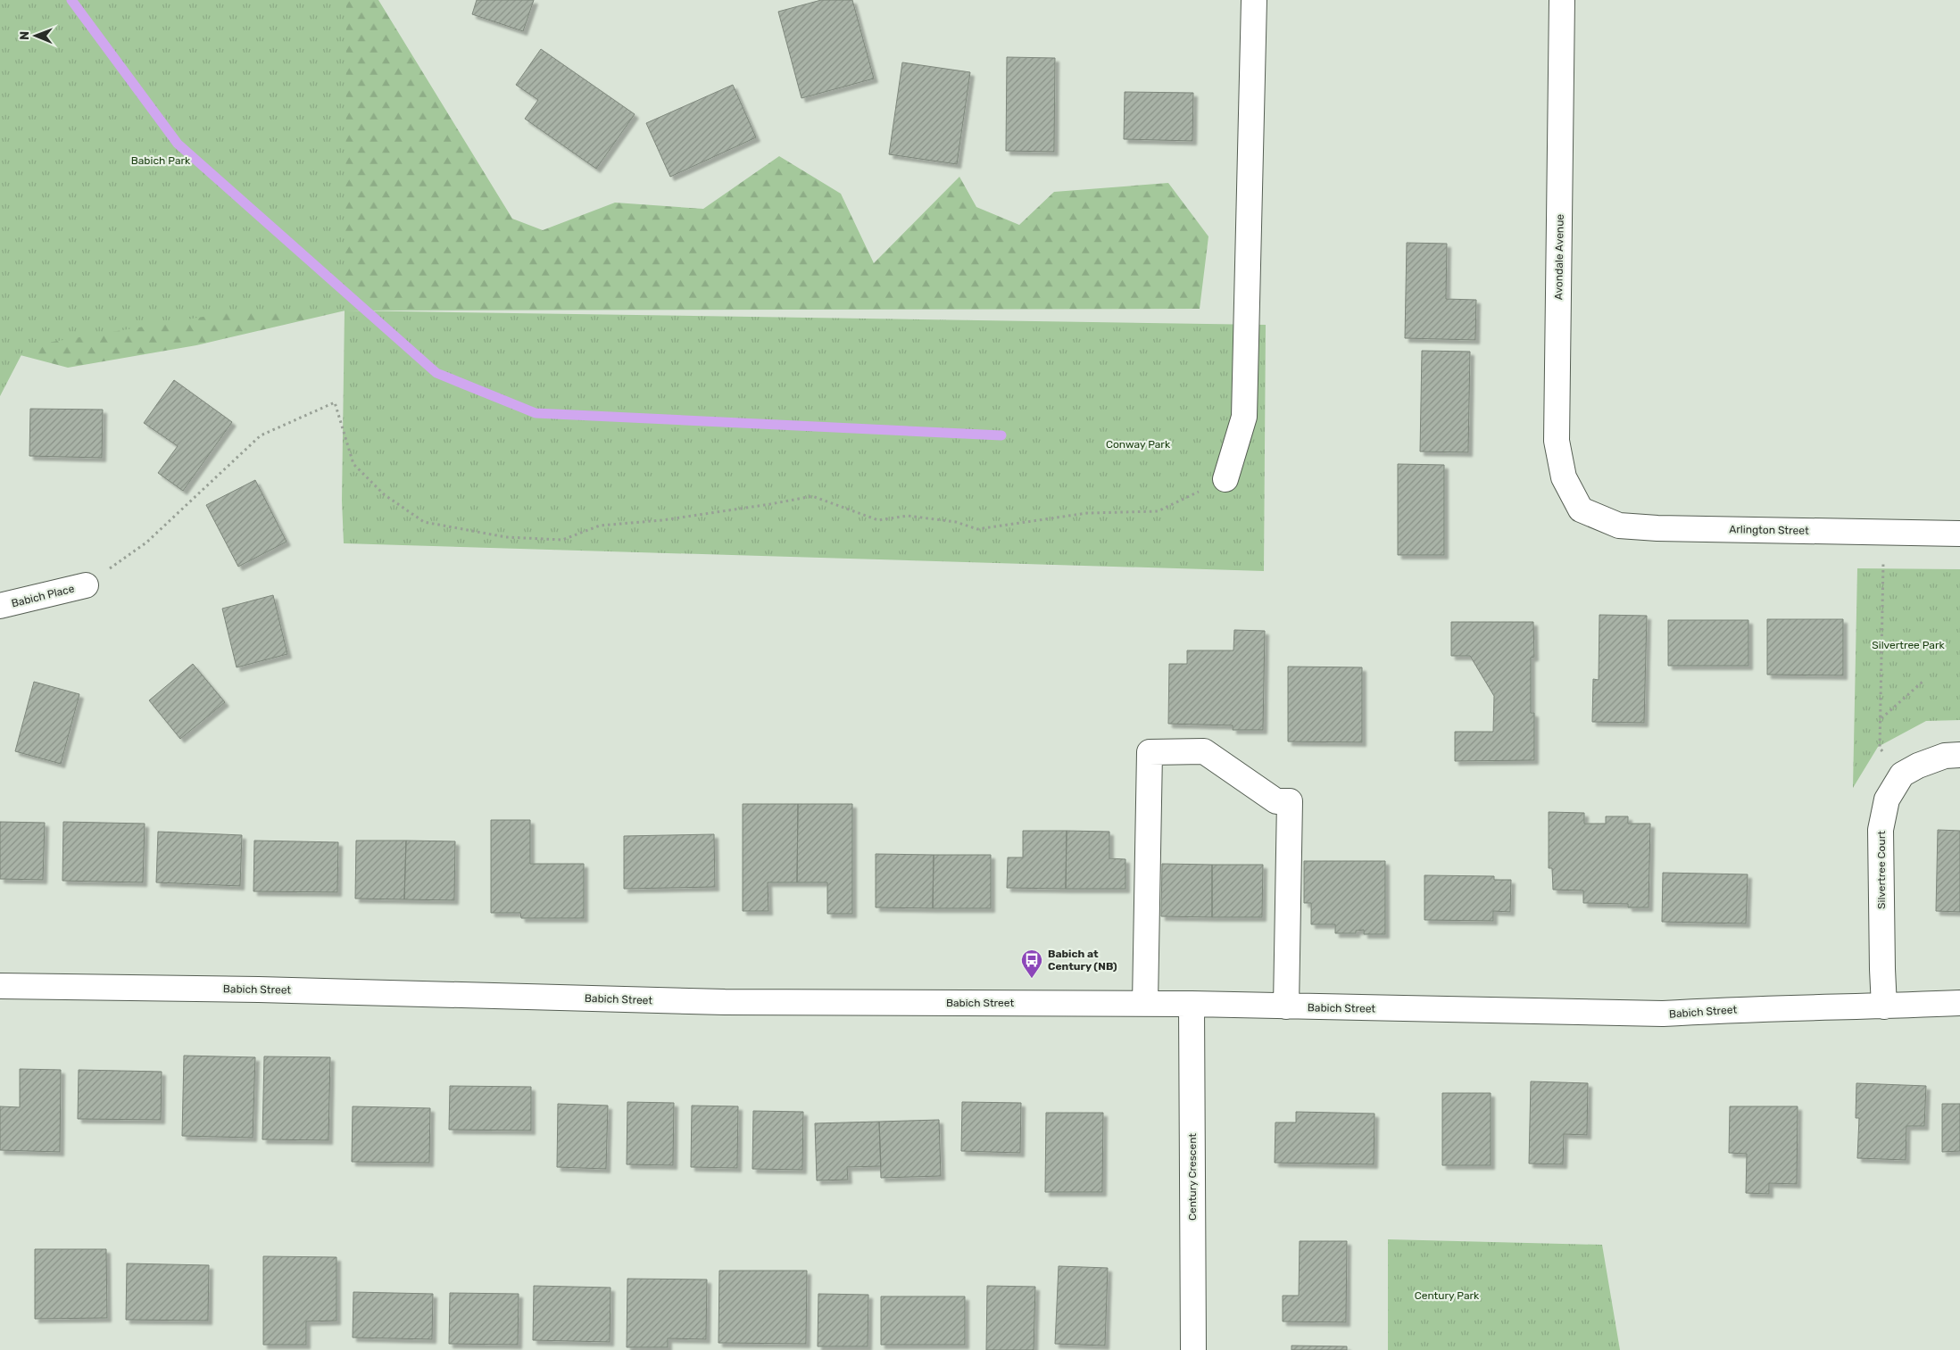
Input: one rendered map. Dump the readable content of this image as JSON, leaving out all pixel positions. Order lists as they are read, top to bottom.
{
  "streets": {
    "street": [
      "Avondale Avenue",
      "Arlington Street",
      "Babich Place",
      "Silvertree Court",
      "Babich Street",
      "Century Crescent"
    ]
  },
  "crossings": [
    ["Avondale Avenue", "Arlington Street"],
    ["Silvertree Court", "Babich Street"],
    ["Babich Street", "Century Crescent"]
  ],
  "parks": [
    "Babich Park",
    "Conway Park",
    "Silvertree Park",
    "Century Park"
  ],
  "places": {
    "bus stop": ["Babich at Century (NB)"]
  },
  "north": "left"
}
